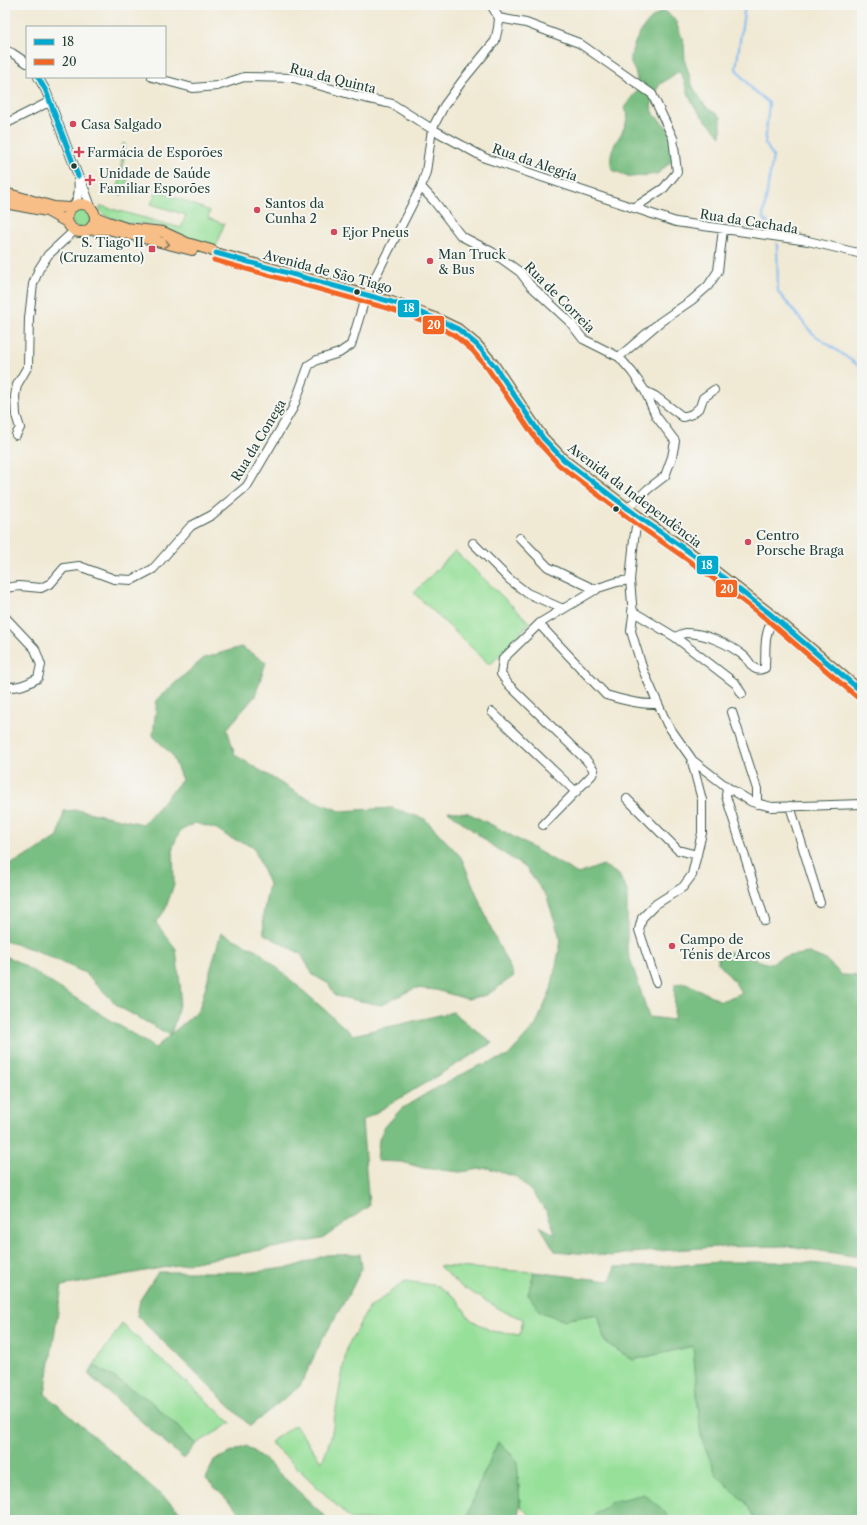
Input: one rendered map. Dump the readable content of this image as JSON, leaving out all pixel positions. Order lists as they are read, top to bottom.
{
  "streets": {
    "main road": ["Avenida de São Tiago", "Avenida da Independência"],
    "street": [
      "Rua da Quinta",
      "Rua da Alegría",
      "Rua da Cachada",
      "Rua de Correia",
      "Rua da Conega"
    ]
  },
  "crossings": [
    ["Rua da Quinta", "Rua da Alegría"],
    ["Rua da Quinta", "Rua da Conega"],
    ["Rua da Alegría", "Rua da Cachada"],
    ["Rua da Alegría", "Rua da Conega"],
    ["Avenida de São Tiago", "Rua da Conega"],
    ["Avenida de São Tiago", "Avenida da Independência"],
    ["Rua de Correia", "Rua da Conega"],
    ["Rua de Correia", "Avenida da Independência"]
  ],
  "places": {
    "other": [
      "Casa Salgado",
      "Santos da Cunha 2",
      "Ejor Pneus",
      "Man Truck & Bus",
      "Centro Porsche Braga",
      "Campo de Ténis de Arcos"
    ],
    "health": ["Farmácia de Esporões", "Unidade de Saúde Familiar Esporões"],
    "transit": ["S. Tiago II (Cruzamento)"]
  },
  "lines": ["transit line 18", "transit line 20"],
  "legend": ["18", "20"]
}
